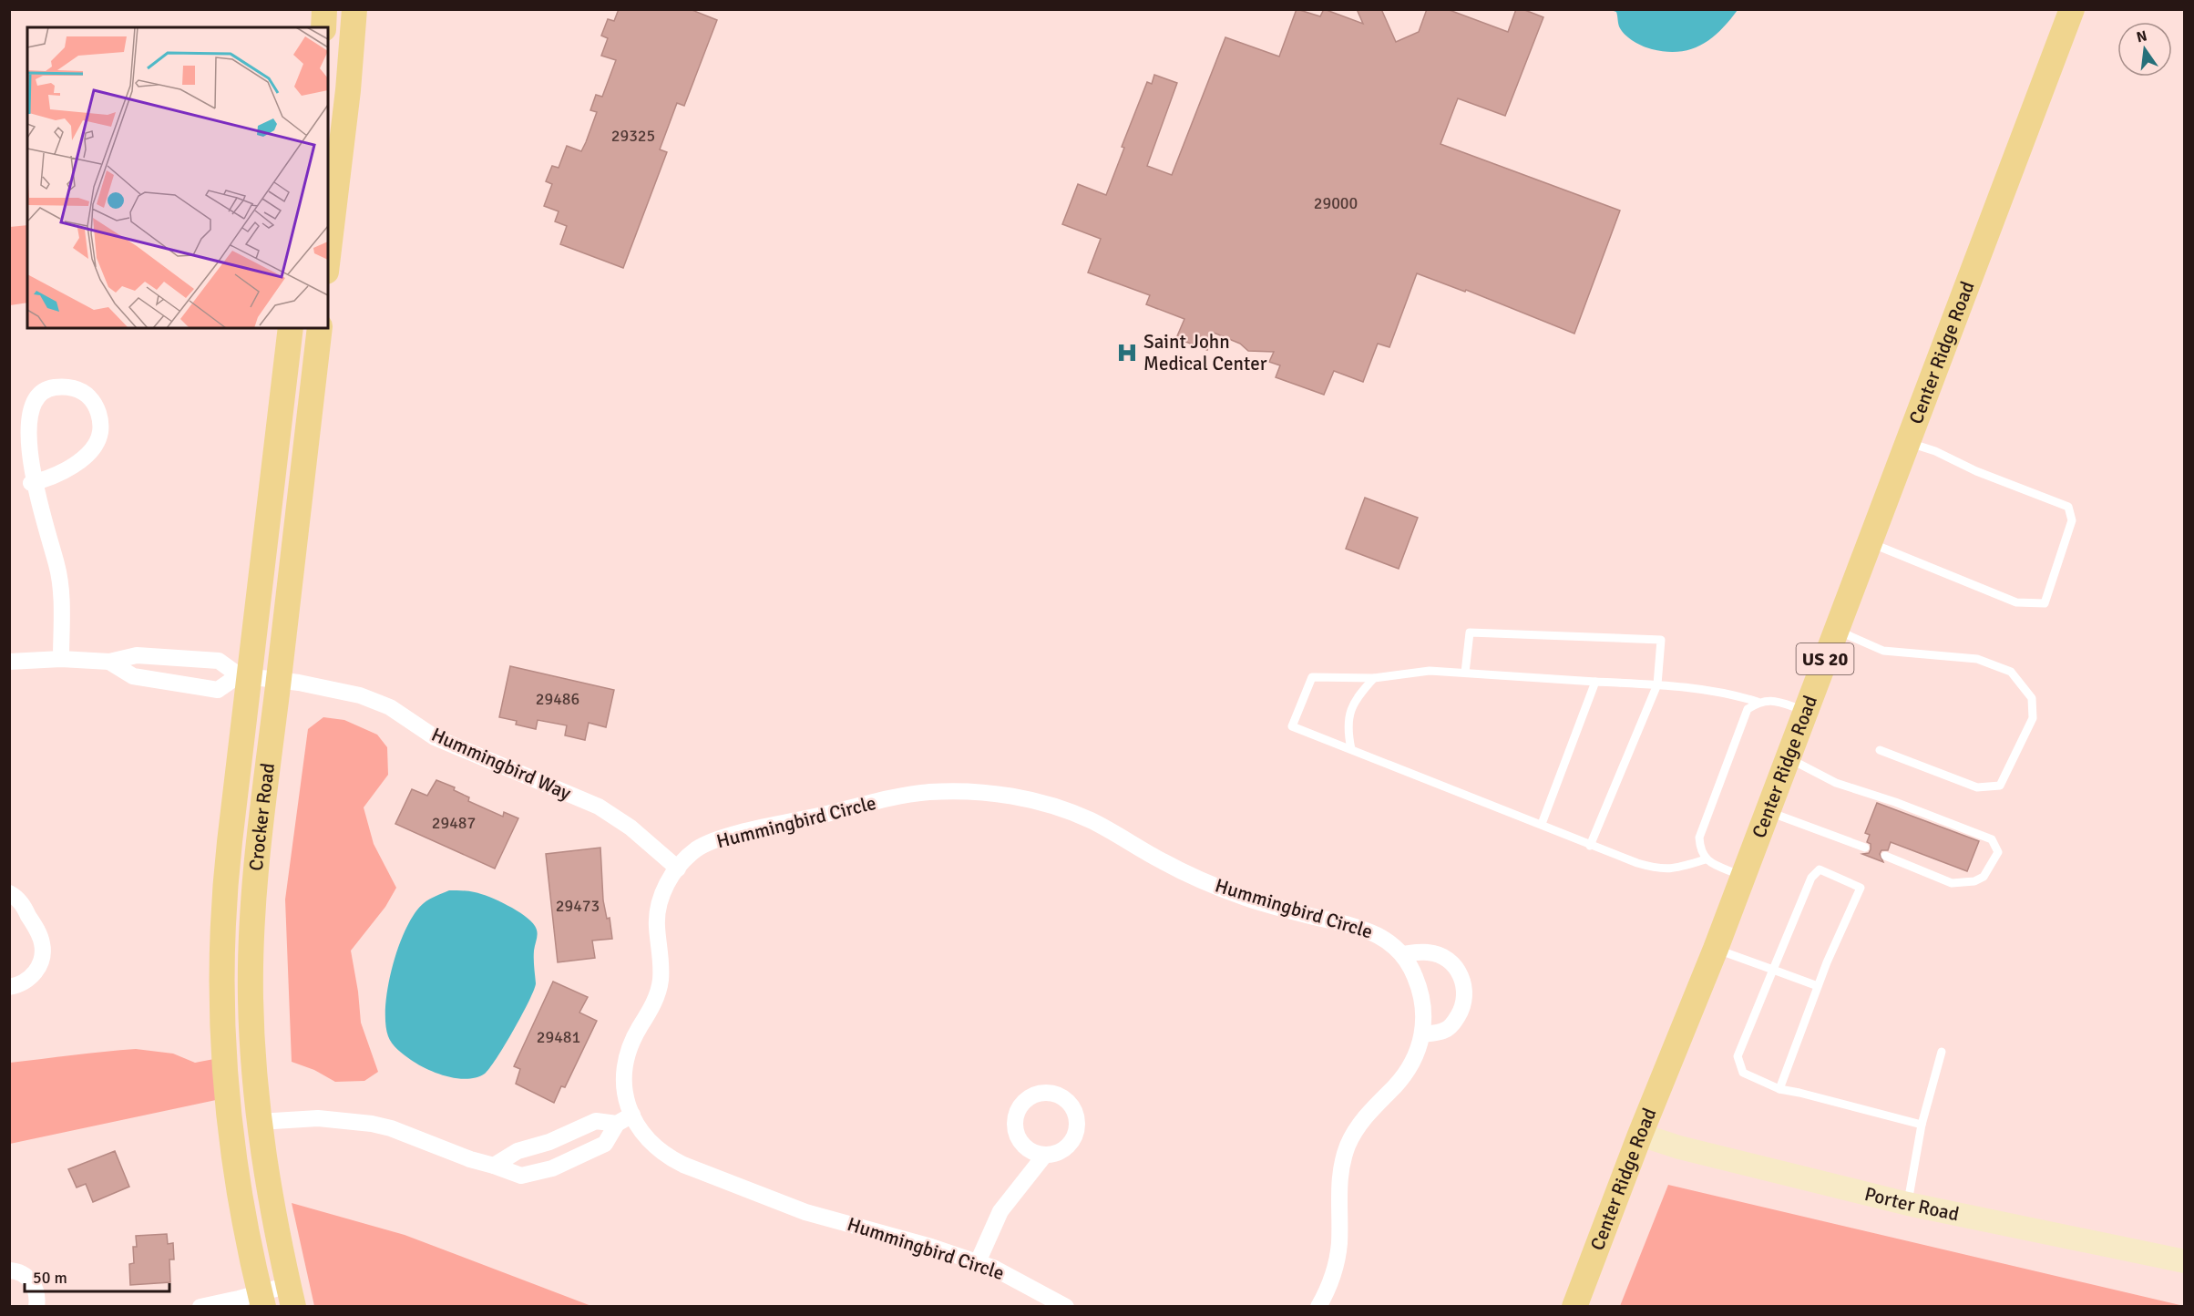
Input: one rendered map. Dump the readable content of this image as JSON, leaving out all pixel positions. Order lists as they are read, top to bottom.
{
  "streets": {
    "main road": [
      "Center Ridge Road",
      "US 20",
      "Crocker Road",
      "Porter Road"
    ],
    "street": ["Hummingbird Way", "Hummingbird Circle"]
  },
  "crossings": [
    ["Center Ridge Road", "Porter Road"],
    ["Hummingbird Way", "Crocker Road"],
    ["Hummingbird Way", "Hummingbird Circle"]
  ],
  "places": {
    "hospital": ["Saint John Medical Center"]
  },
  "house_numbers": [
    "29325",
    "29000",
    "29486",
    "29487",
    "29473",
    "29481"
  ],
  "scale_bar": "50 m",
  "north": "top"
}
